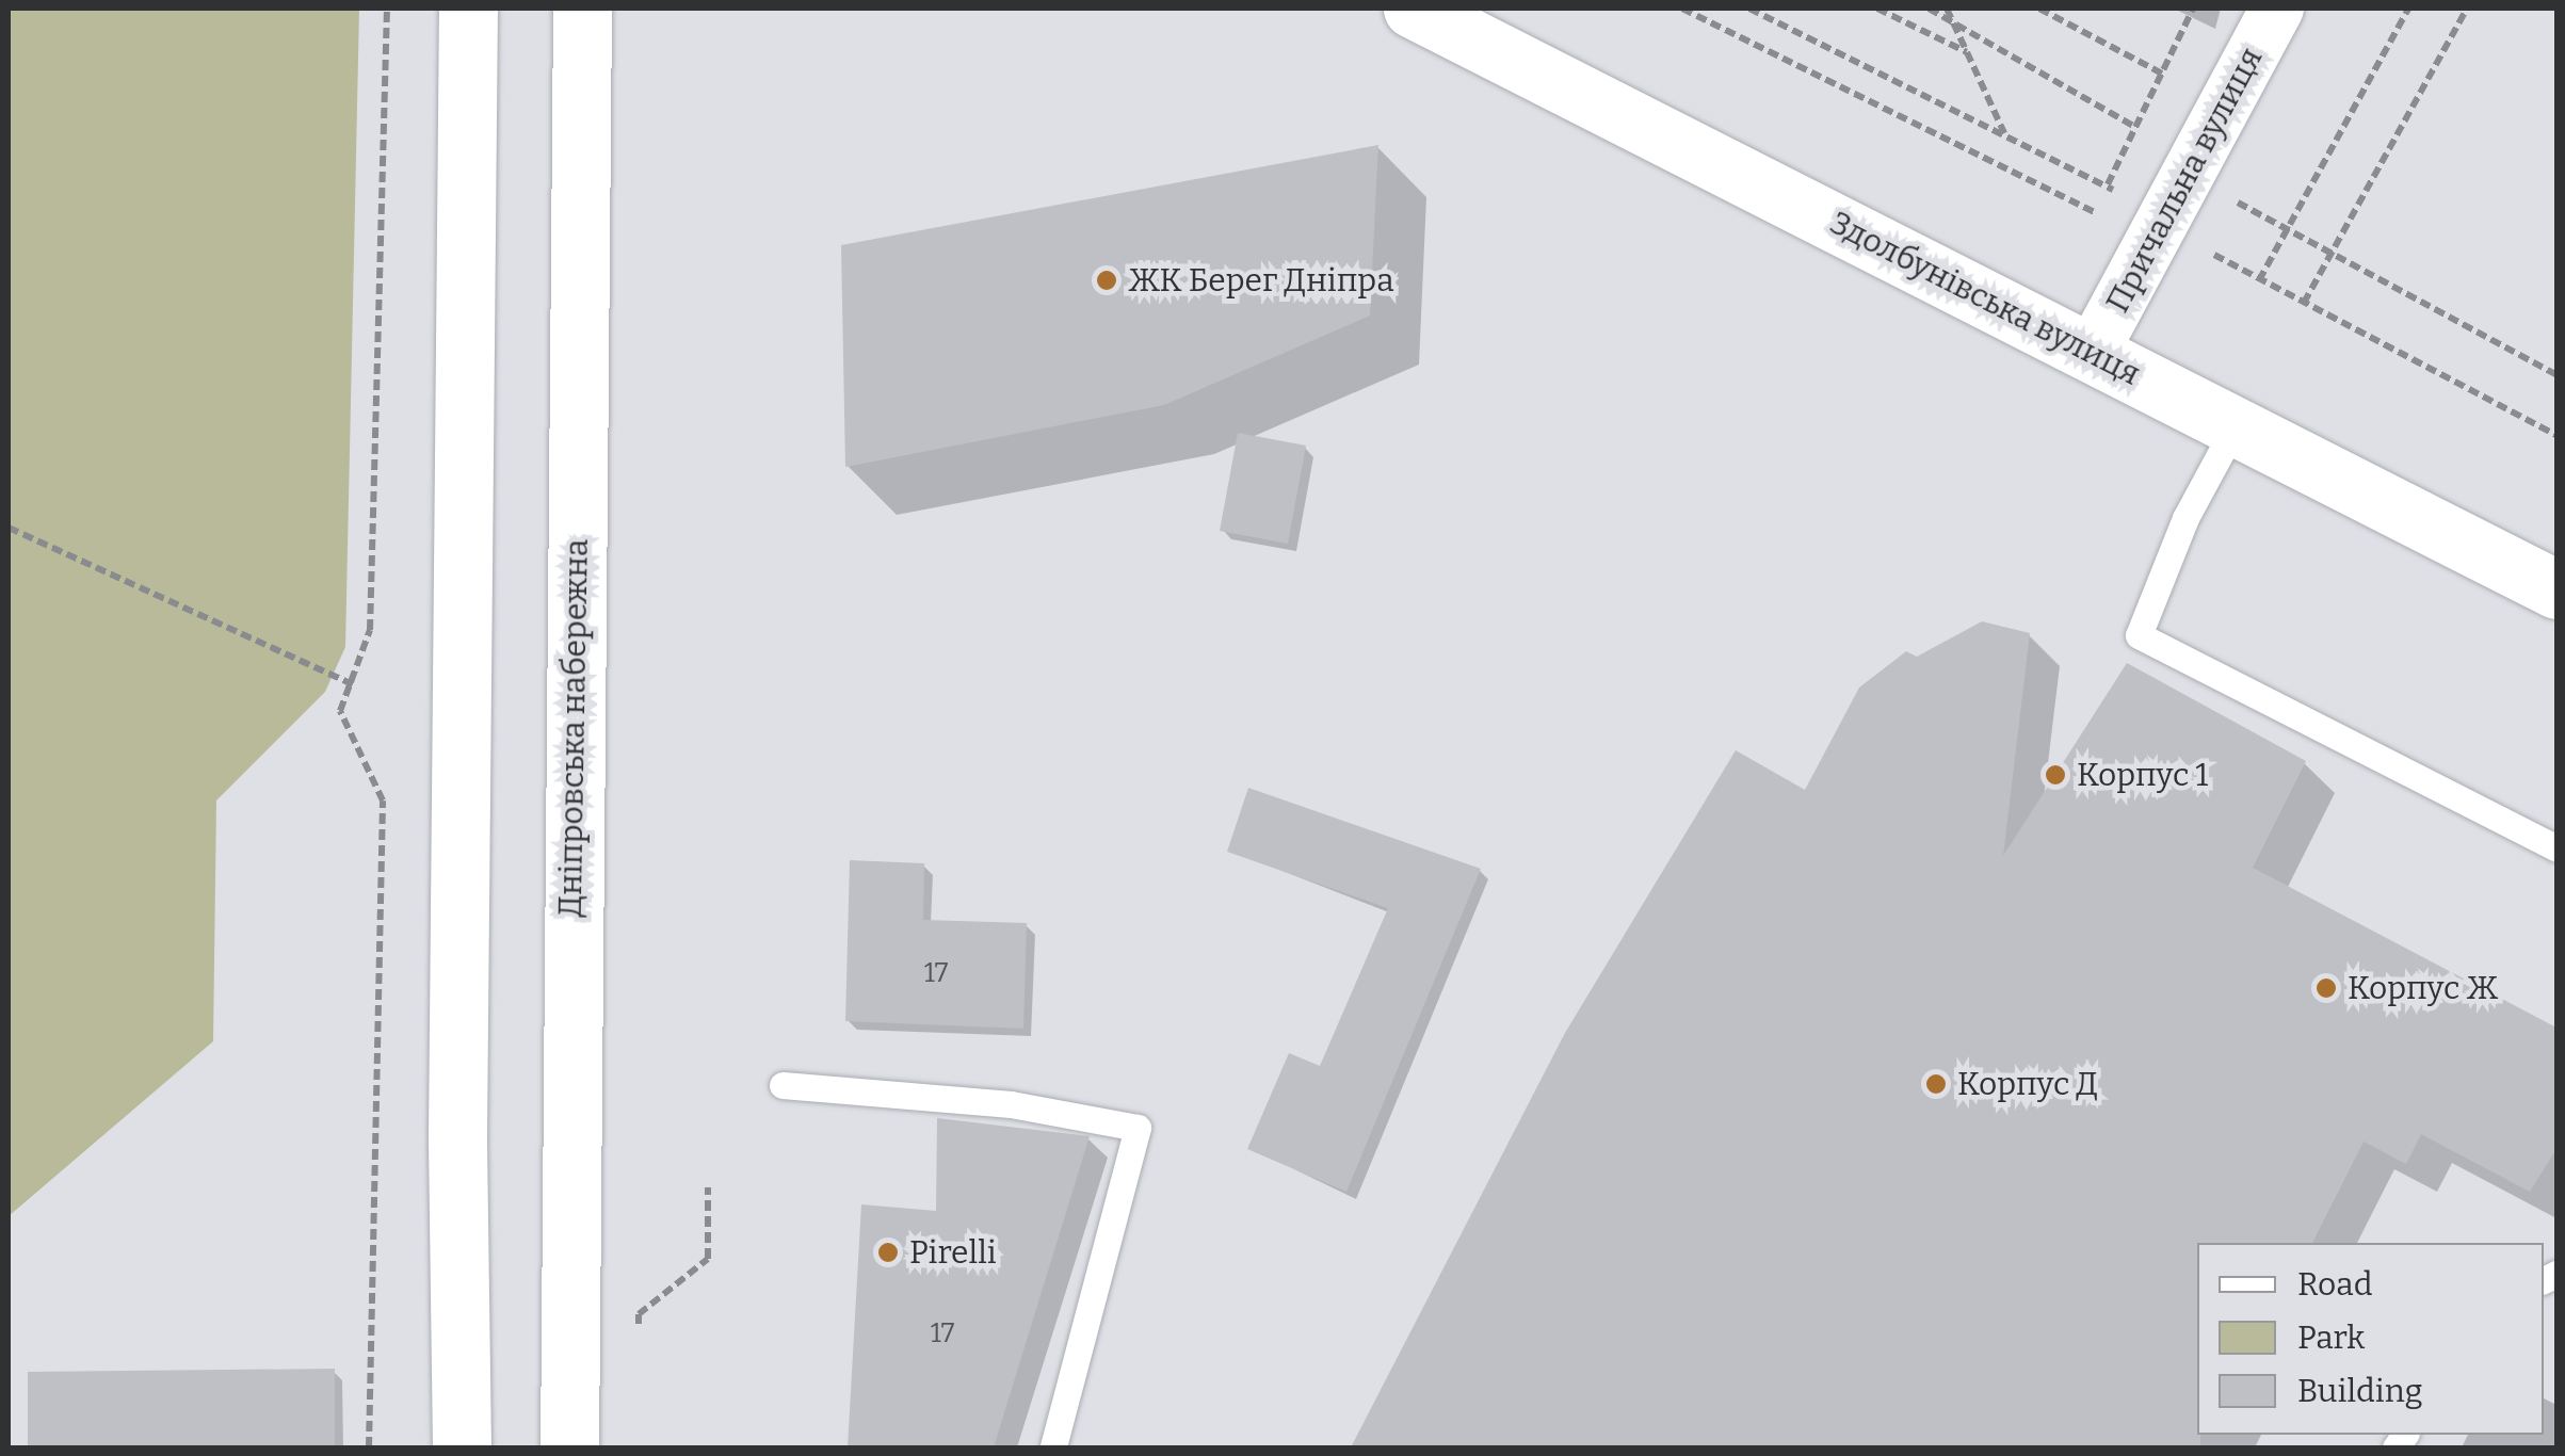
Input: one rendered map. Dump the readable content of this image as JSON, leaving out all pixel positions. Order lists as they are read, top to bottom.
{
  "streets": {
    "main road": ["Здолбунівська вулиця", "Дніпровська набережна"],
    "street": ["Причальна вулиця"]
  },
  "crossings": [
    ["Причальна вулиця", "Здолбунівська вулиця"]
  ],
  "places": [
    "ЖК Берег Дніпра",
    "Корпус 1",
    "Корпус Ж",
    "Корпус Д",
    "Pirelli"
  ],
  "house_numbers": ["17", "17"],
  "legend": ["Road", "Park", "Building"]
}
